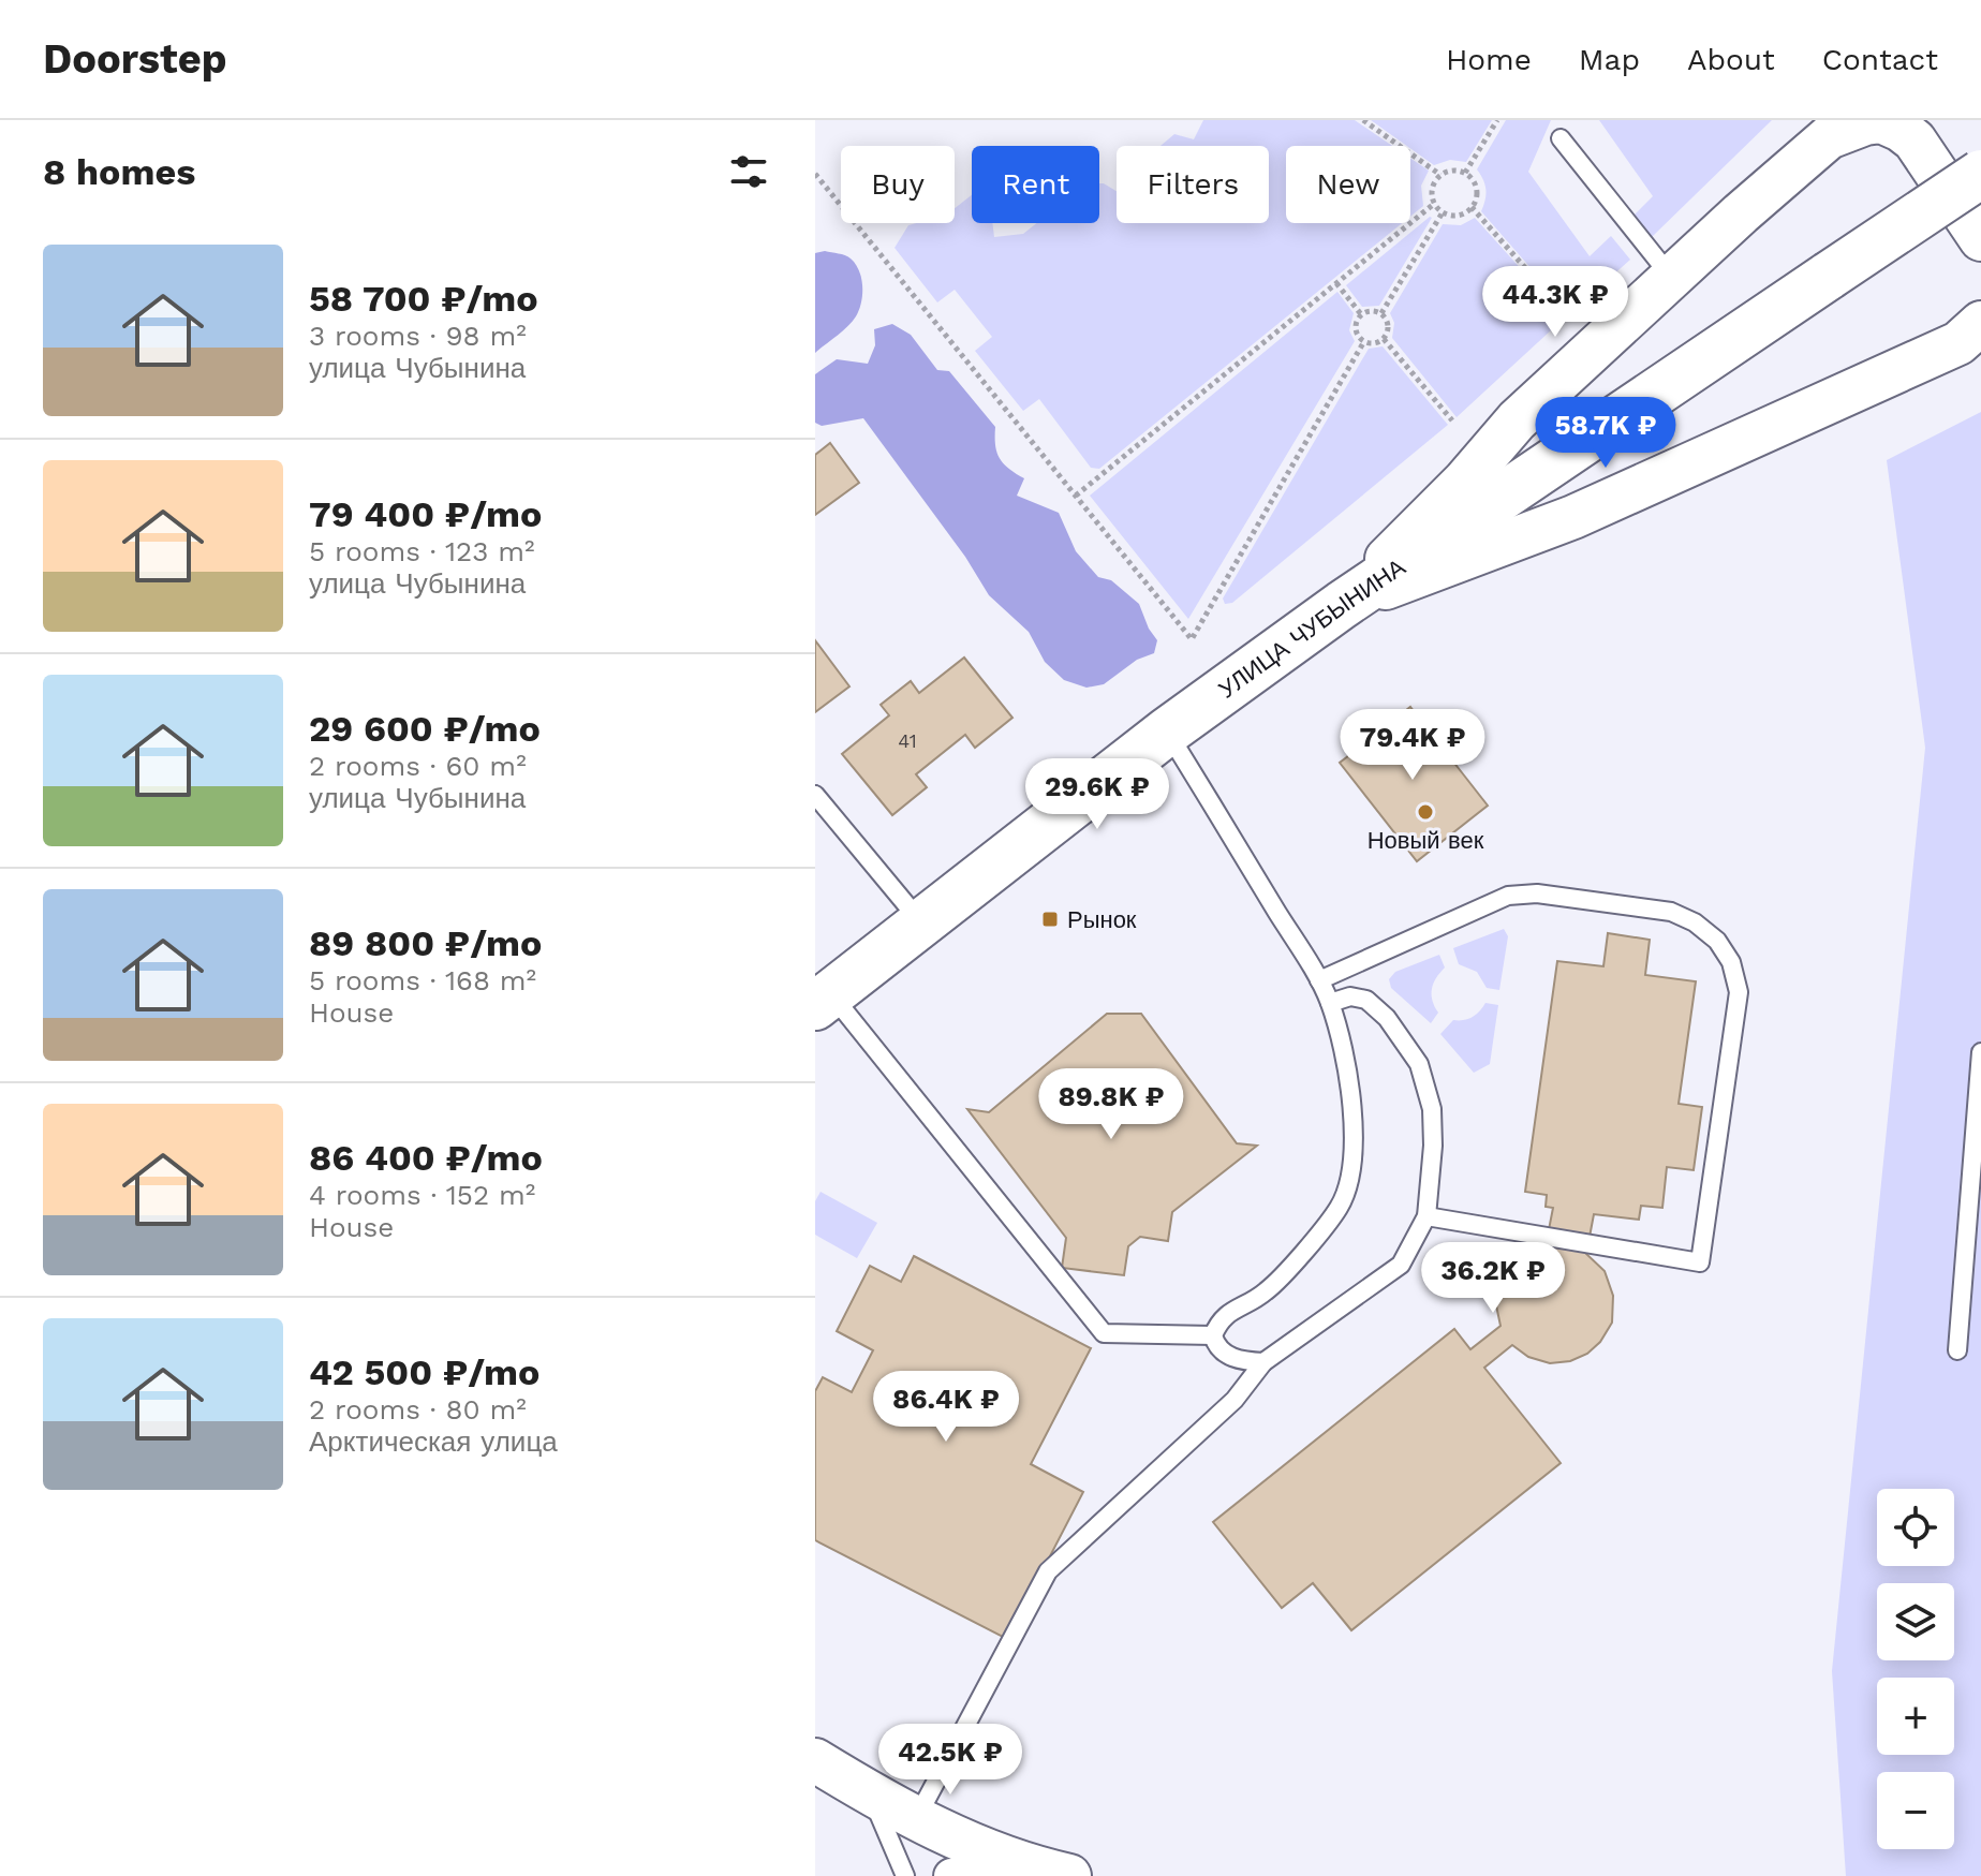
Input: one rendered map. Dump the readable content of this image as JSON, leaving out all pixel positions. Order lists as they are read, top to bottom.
{
  "streets": {
    "main road": ["УЛИЦА ЧУБЫНИНА"]
  },
  "places": {
    "other": ["Новый век"],
    "transit": ["Рынок"]
  },
  "house_numbers": ["41"],
  "page": {
    "header": "Doorstep",
    "nav": [
      "Home",
      "Map",
      "About",
      "Contact"
    ],
    "heading": "8 homes",
    "chip": [
      "Buy",
      "Rent",
      "Filters",
      "New"
    ],
    "list": [
      {
        "name": "58 700 ₽/mo",
        "note": "3 rooms · 98 m² · улица Чубынина"
      },
      {
        "name": "79 400 ₽/mo",
        "note": "5 rooms · 123 m² · улица Чубынина"
      },
      {
        "name": "29 600 ₽/mo",
        "note": "2 rooms · 60 m² · улица Чубынина"
      },
      {
        "name": "89 800 ₽/mo",
        "note": "5 rooms · 168 m² · House"
      },
      {
        "name": "86 400 ₽/mo",
        "note": "4 rooms · 152 m² · House"
      },
      {
        "name": "42 500 ₽/mo",
        "note": "2 rooms · 80 m² · Арктическая улица"
      }
    ],
    "price": [
      "44.3K ₽",
      "58.7K ₽",
      "79.4K ₽",
      "29.6K ₽",
      "89.8K ₽",
      "36.2K ₽",
      "86.4K ₽",
      "42.5K ₽"
    ],
    "map_buttons": ["+", "−"]
  }
}
